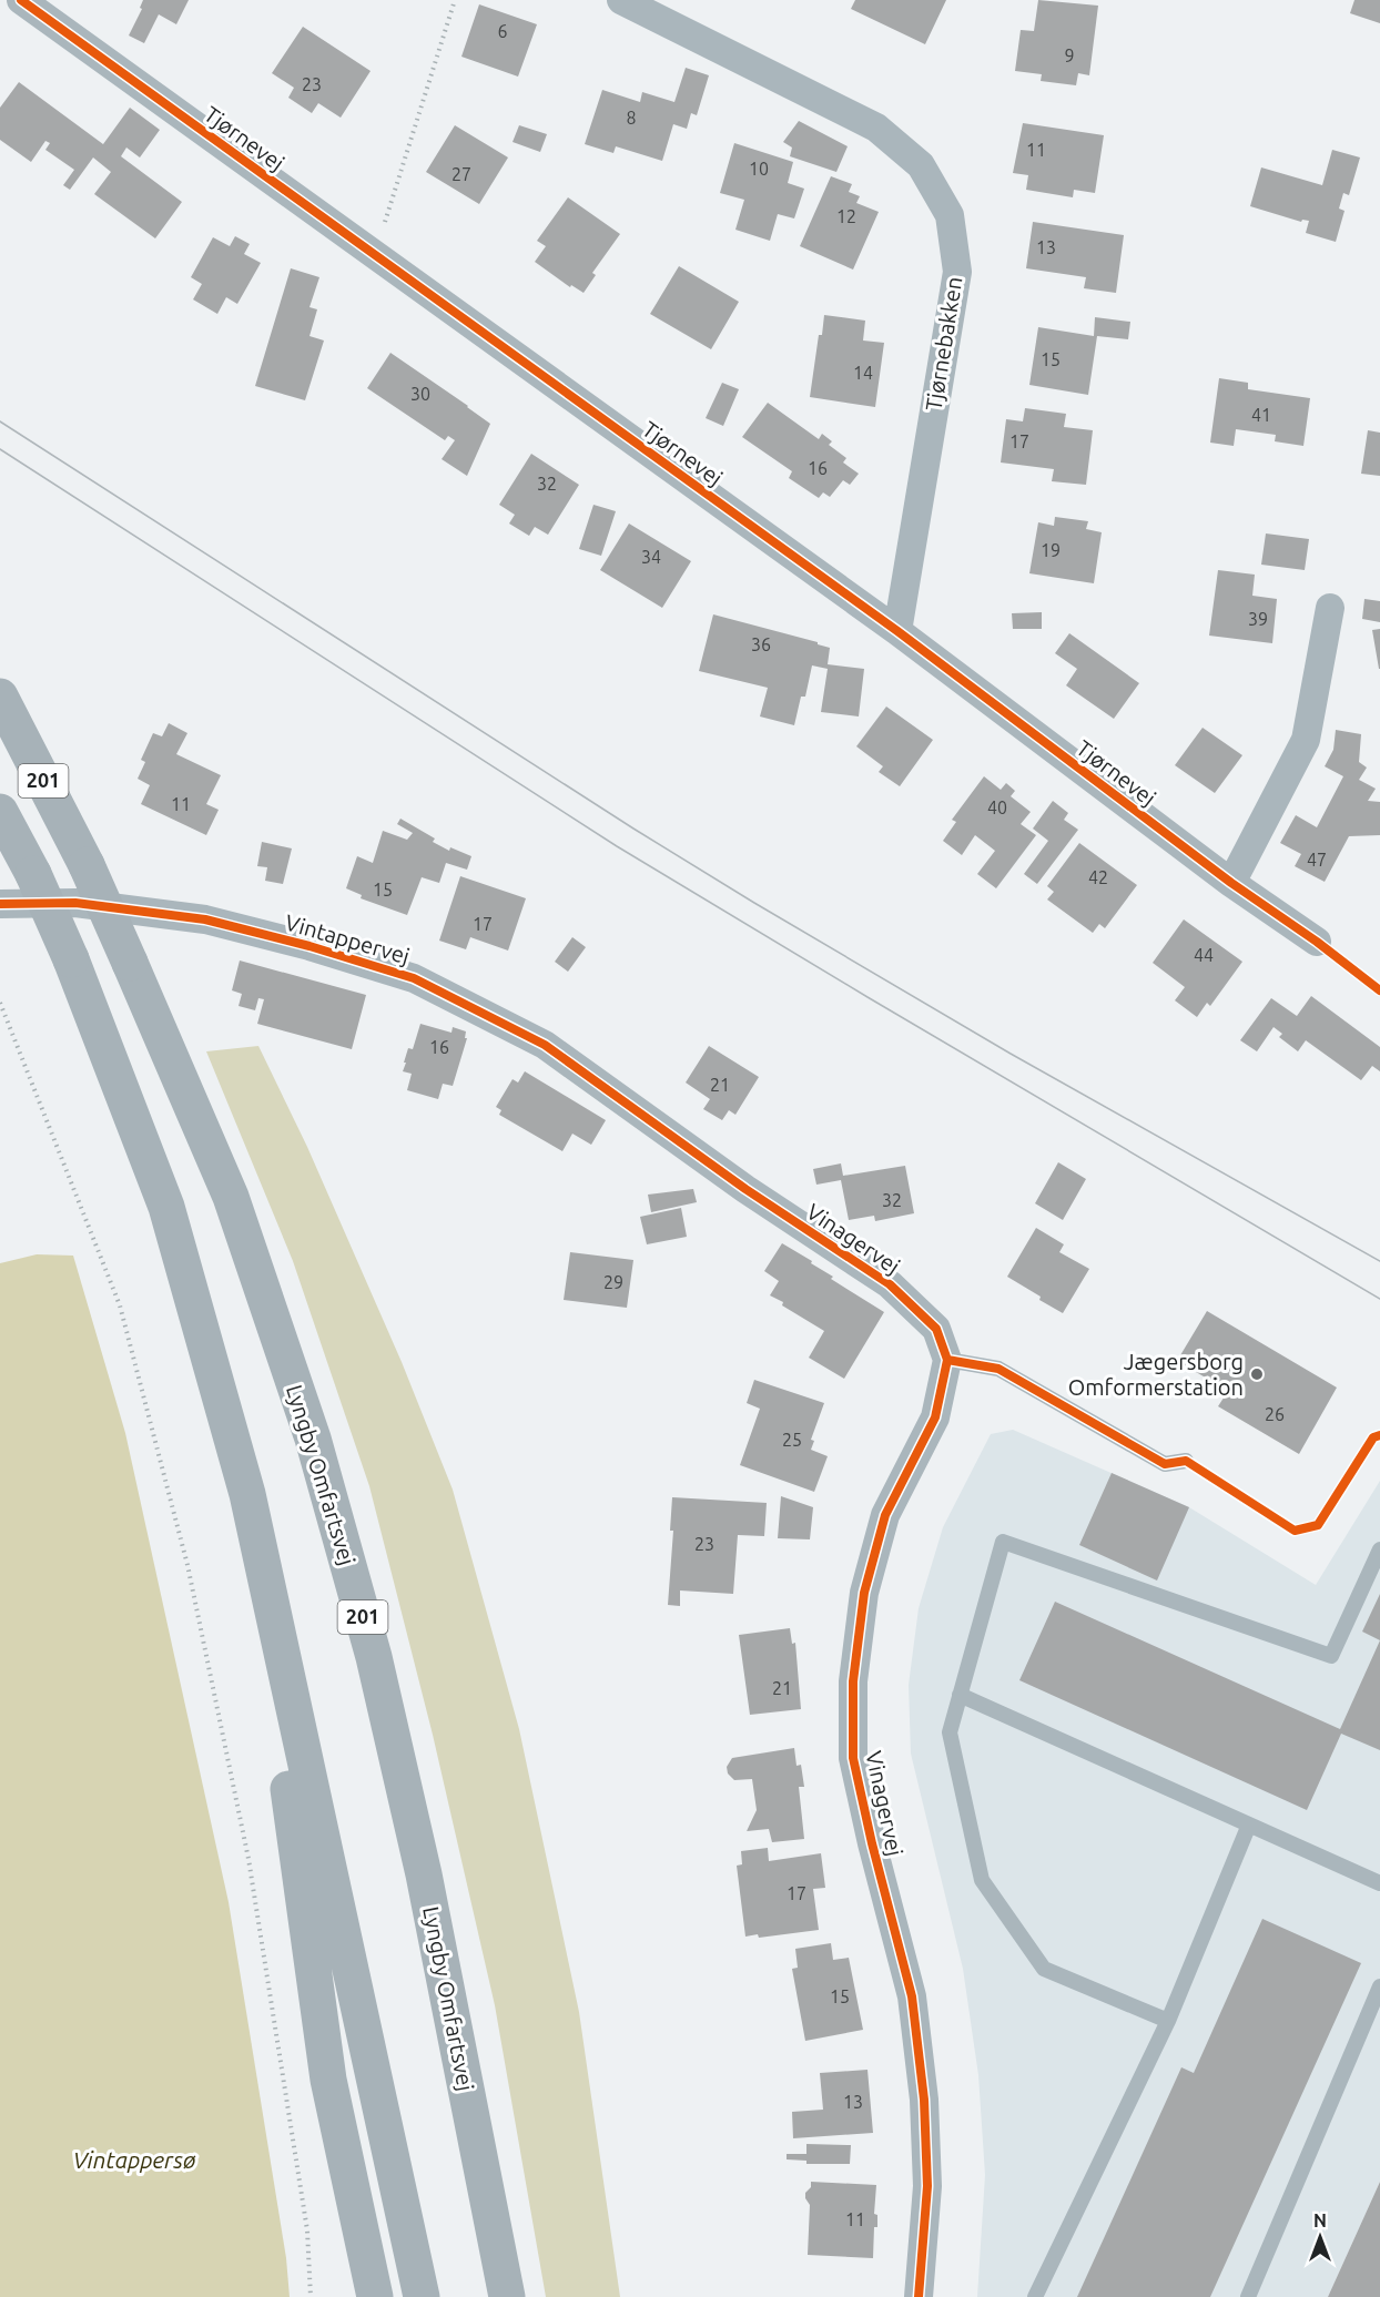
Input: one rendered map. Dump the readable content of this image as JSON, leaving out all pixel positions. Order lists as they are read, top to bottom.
{
  "streets": {
    "highway": ["201", "Lyngby Omfartsvej"],
    "street": [
      "Tjørnevej",
      "Tjørnebakken",
      "Vintappervej",
      "Vinagervej"
    ]
  },
  "crossings": [
    ["Tjørnevej", "Tjørnebakken"],
    ["Vintappervej", "Vinagervej"]
  ],
  "water": ["Vintappersø"],
  "places": ["Jægersborg Omformerstation"],
  "house_numbers": [
    "6",
    "9",
    "23",
    "8",
    "11",
    "10",
    "27",
    "12",
    "13",
    "15",
    "14",
    "30",
    "41",
    "17",
    "16",
    "32",
    "19",
    "34",
    "39",
    "36",
    "11",
    "40",
    "47",
    "42",
    "15",
    "17",
    "44",
    "16",
    "21",
    "32",
    "29",
    "26",
    "25",
    "23",
    "21",
    "17",
    "15",
    "13",
    "11"
  ],
  "north": "top"
}
